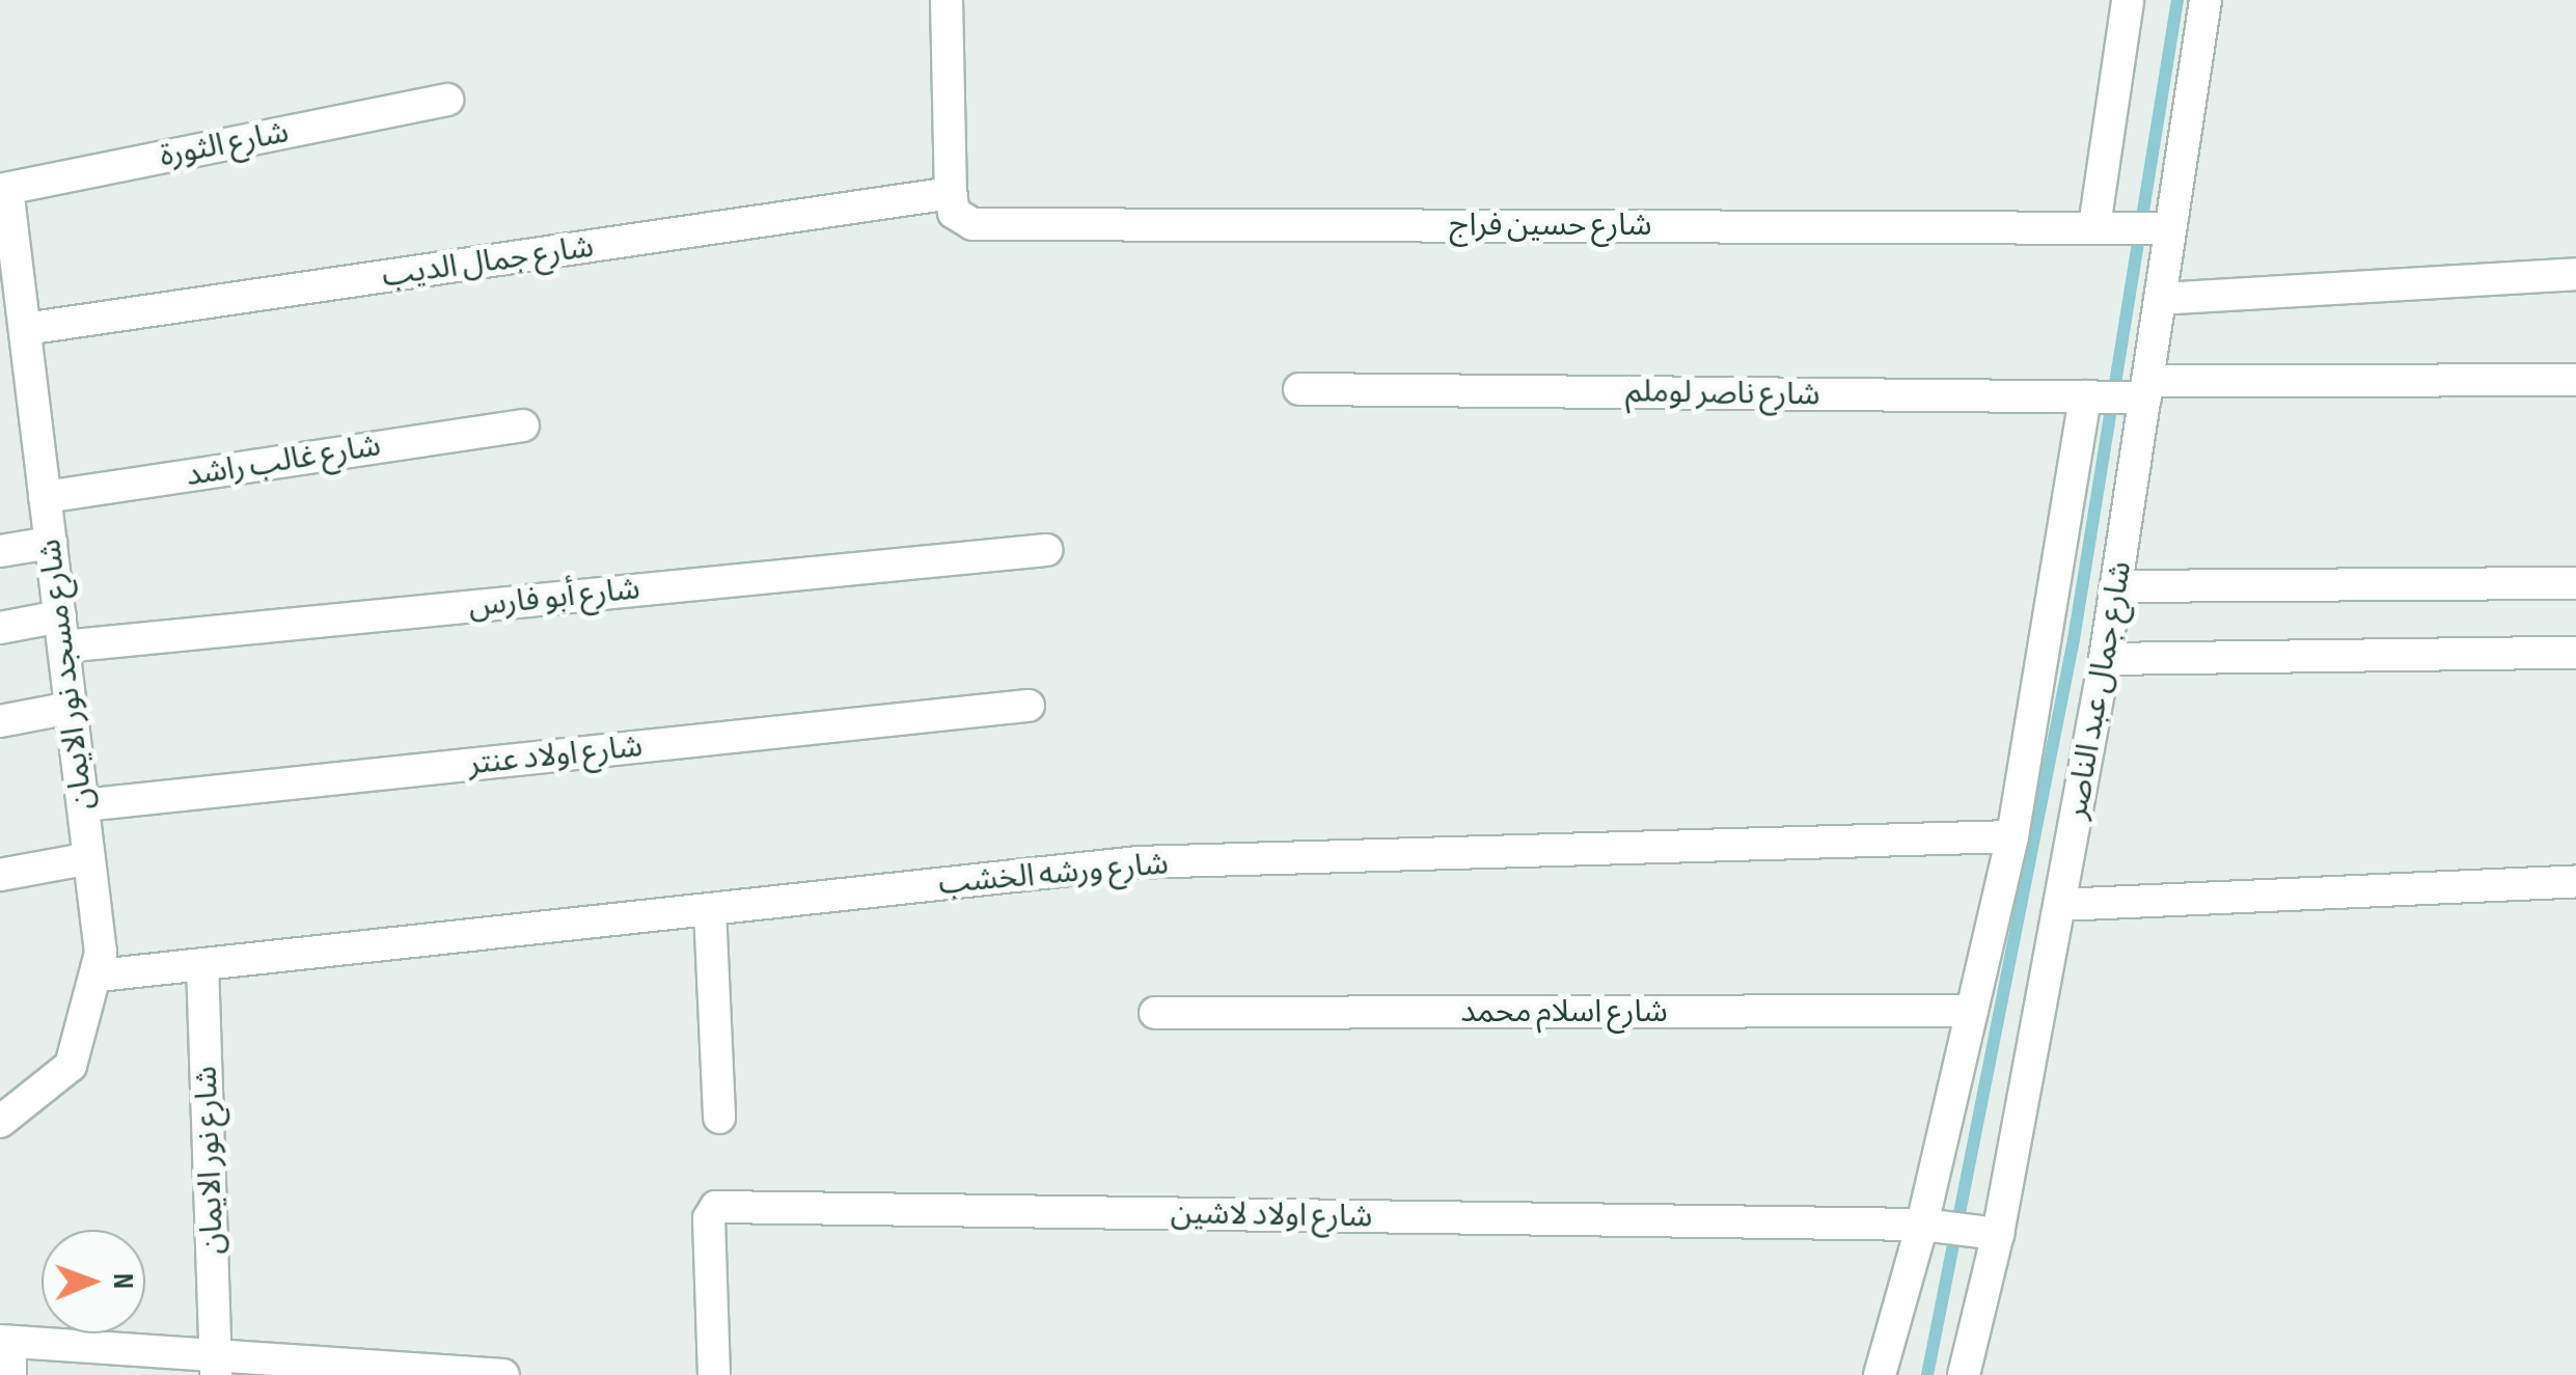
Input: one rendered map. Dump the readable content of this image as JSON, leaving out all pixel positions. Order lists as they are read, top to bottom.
{
  "streets": {
    "street": [
      "شارع الثورة",
      "شارع حسين فراج",
      "شارع جمال الديب",
      "شارع ناصر لوملم",
      "شارع غالب راشد",
      "شارع أبو فارس",
      "شارع مسجد نور الايمان",
      "شارع جمال عبد الناصر",
      "شارع اولاد عنتر",
      "شارع ورشه الخشب",
      "شارع اسلام محمد",
      "شارع نور الايمان",
      "شارع اولاد لاشين"
    ]
  },
  "crossings": [
    ["شارع الثورة", "شارع مسجد نور الايمان"],
    ["شارع حسين فراج", "شارع جمال الديب"],
    ["شارع حسين فراج", "شارع جمال عبد الناصر"],
    ["شارع جمال الديب", "شارع مسجد نور الايمان"],
    ["شارع ناصر لوملم", "شارع جمال عبد الناصر"],
    ["شارع غالب راشد", "شارع مسجد نور الايمان"],
    ["شارع أبو فارس", "شارع مسجد نور الايمان"],
    ["شارع مسجد نور الايمان", "شارع اولاد عنتر"],
    ["شارع مسجد نور الايمان", "شارع ورشه الخشب"],
    ["شارع جمال عبد الناصر", "شارع ورشه الخشب"],
    ["شارع جمال عبد الناصر", "شارع اسلام محمد"],
    ["شارع جمال عبد الناصر", "شارع اولاد لاشين"],
    ["شارع ورشه الخشب", "شارع نور الايمان"]
  ],
  "north": "right"
}
